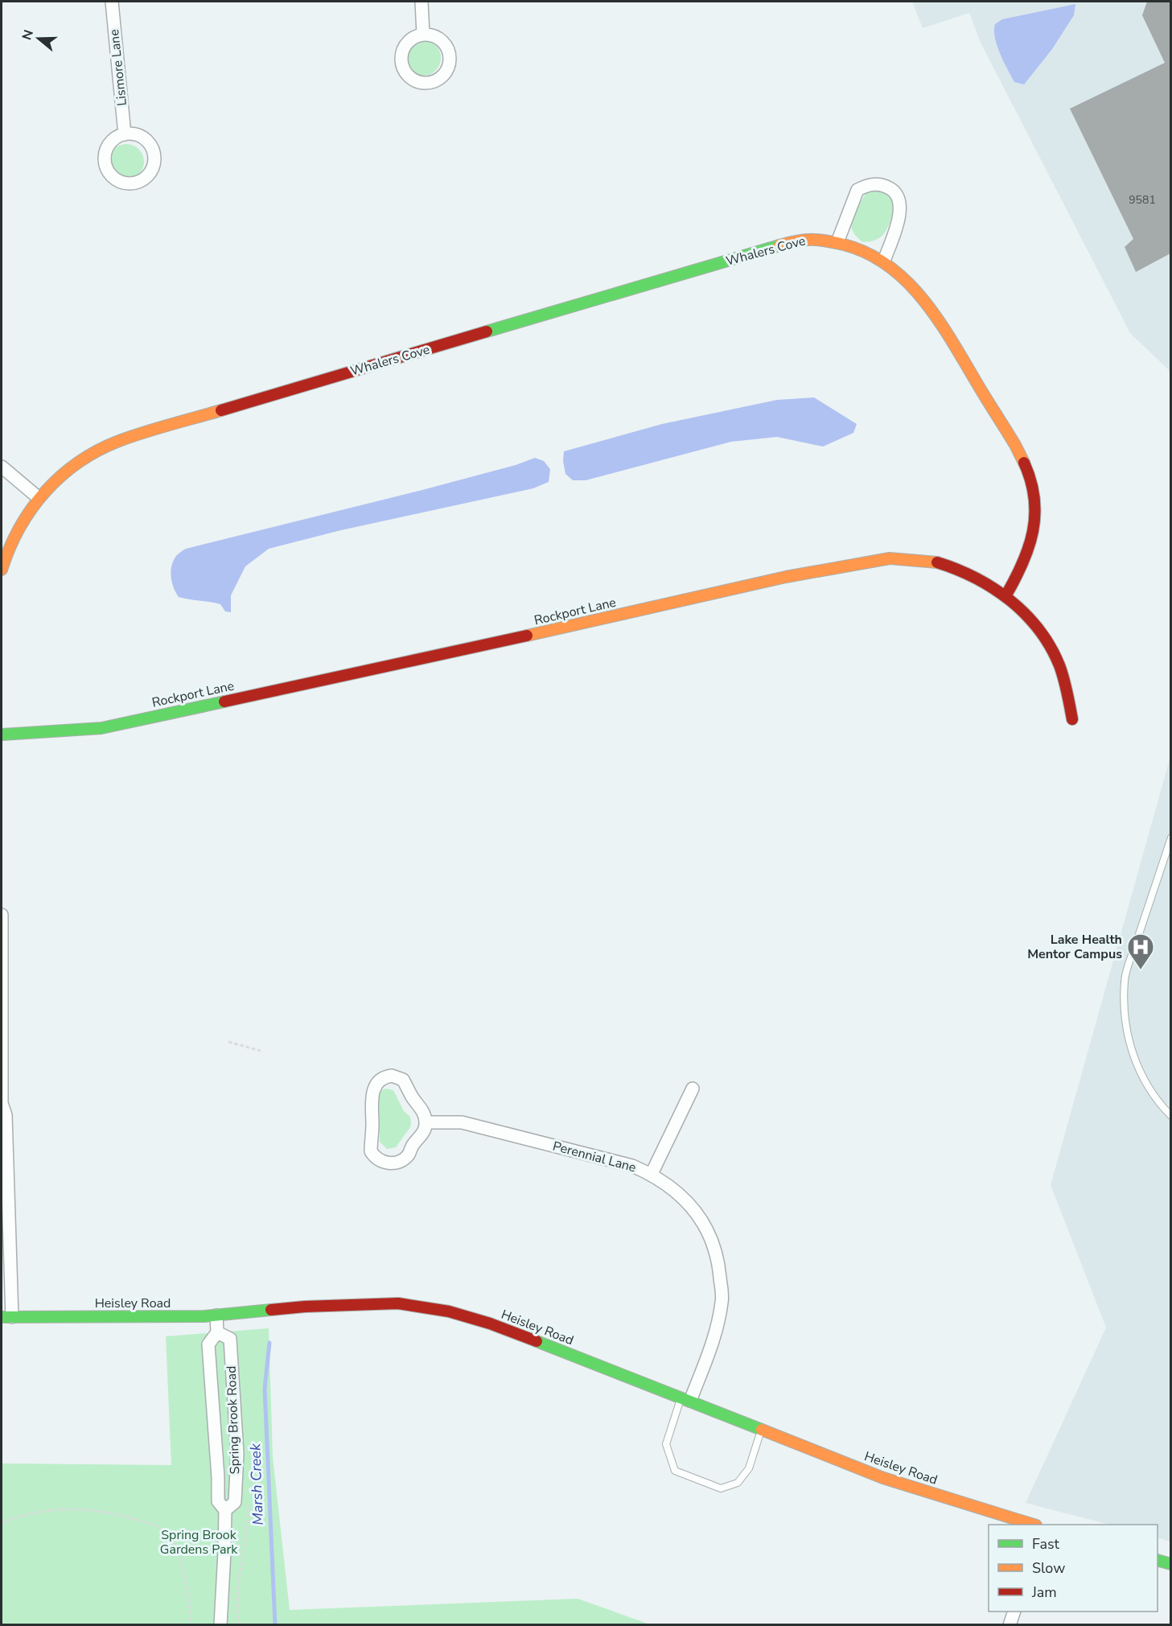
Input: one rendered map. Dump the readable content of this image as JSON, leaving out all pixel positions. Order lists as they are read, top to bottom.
{
  "streets": {
    "street": [
      "Lismore Lane",
      "Whalers Cove",
      "Rockport Lane",
      "Perennial Lane",
      "Heisley Road",
      "Spring Brook Road"
    ]
  },
  "crossings": [
    ["Whalers Cove", "Rockport Lane"],
    ["Perennial Lane", "Heisley Road"],
    ["Heisley Road", "Spring Brook Road"]
  ],
  "water": ["Marsh Creek"],
  "parks": ["Spring Brook Gardens Park"],
  "places": {
    "hospital": ["Lake Health Mentor Campus"]
  },
  "house_numbers": ["9581"],
  "legend": ["Fast", "Slow", "Jam"],
  "north": "left"
}
